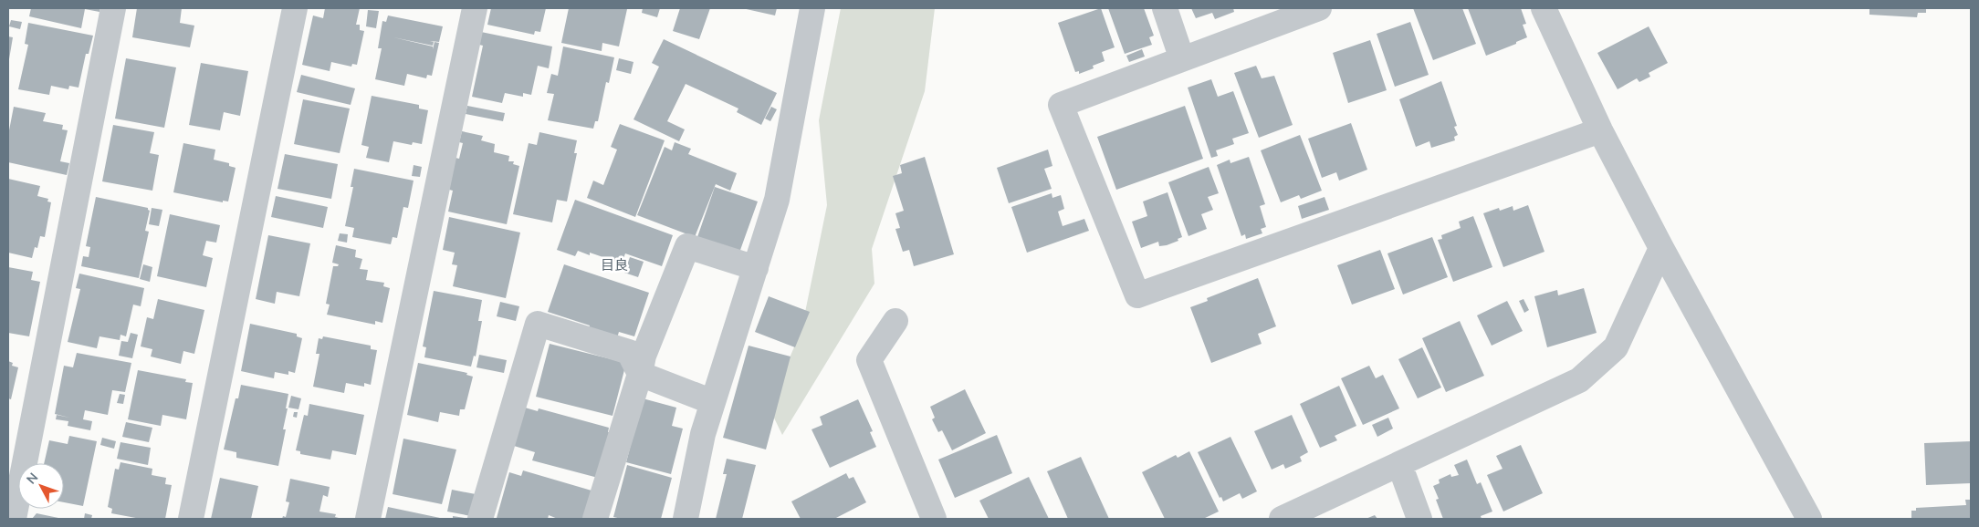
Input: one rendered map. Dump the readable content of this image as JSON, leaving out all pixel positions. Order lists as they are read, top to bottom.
{
  "districts": ["目良"],
  "north": "top left"
}
